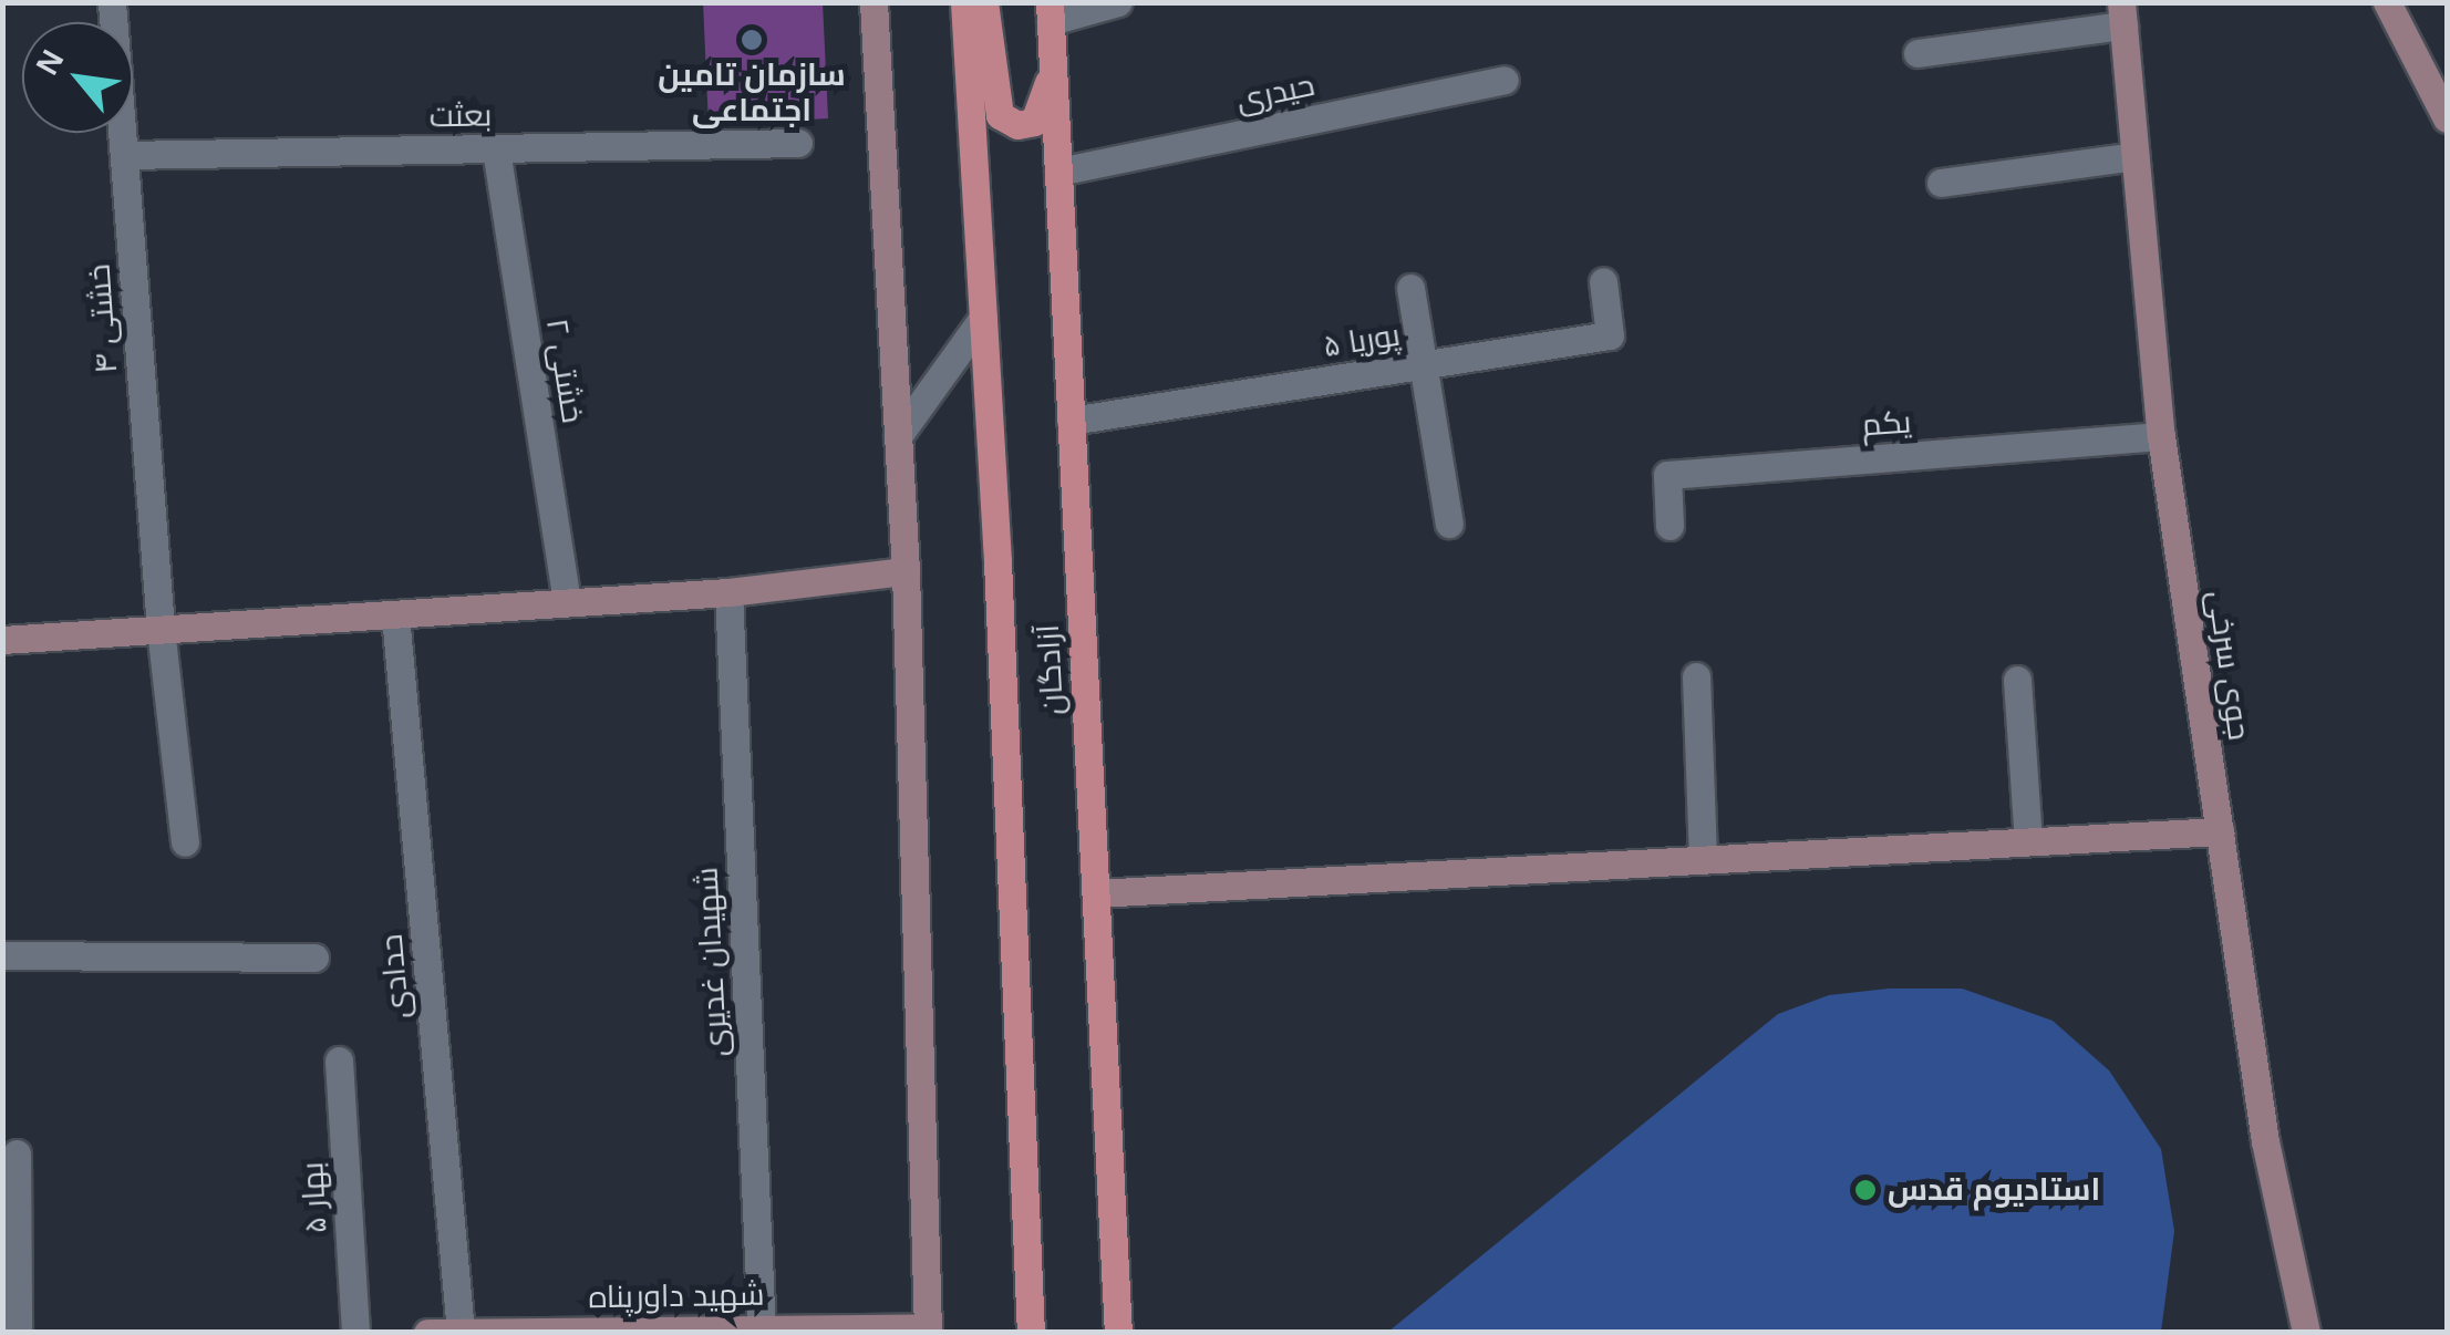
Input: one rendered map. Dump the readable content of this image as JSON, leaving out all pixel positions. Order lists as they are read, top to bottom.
{
  "streets": {
    "main road": ["آزادگان"],
    "street": [
      "حیدری",
      "بعثت",
      "خشتی ۴",
      "پوریا ۵",
      "خشتی ۲",
      "یکم",
      "جوی سرخی",
      "شهیدان غدیری",
      "حدادی",
      "بهار ۵",
      "شهید داورپناه"
    ]
  },
  "crossings": [
    ["حیدری", "آزادگان"],
    ["بعثت", "خشتی ۴"],
    ["بعثت", "خشتی ۲"],
    ["پوریا ۵", "آزادگان"],
    ["یکم", "جوی سرخی"],
    ["شهیدان غدیری", "شهید داورپناه"],
    ["حدادی", "شهید داورپناه"]
  ],
  "places": ["سازمان تامین اجتماعی", "استادیوم قدس"],
  "north": "top left"
}
